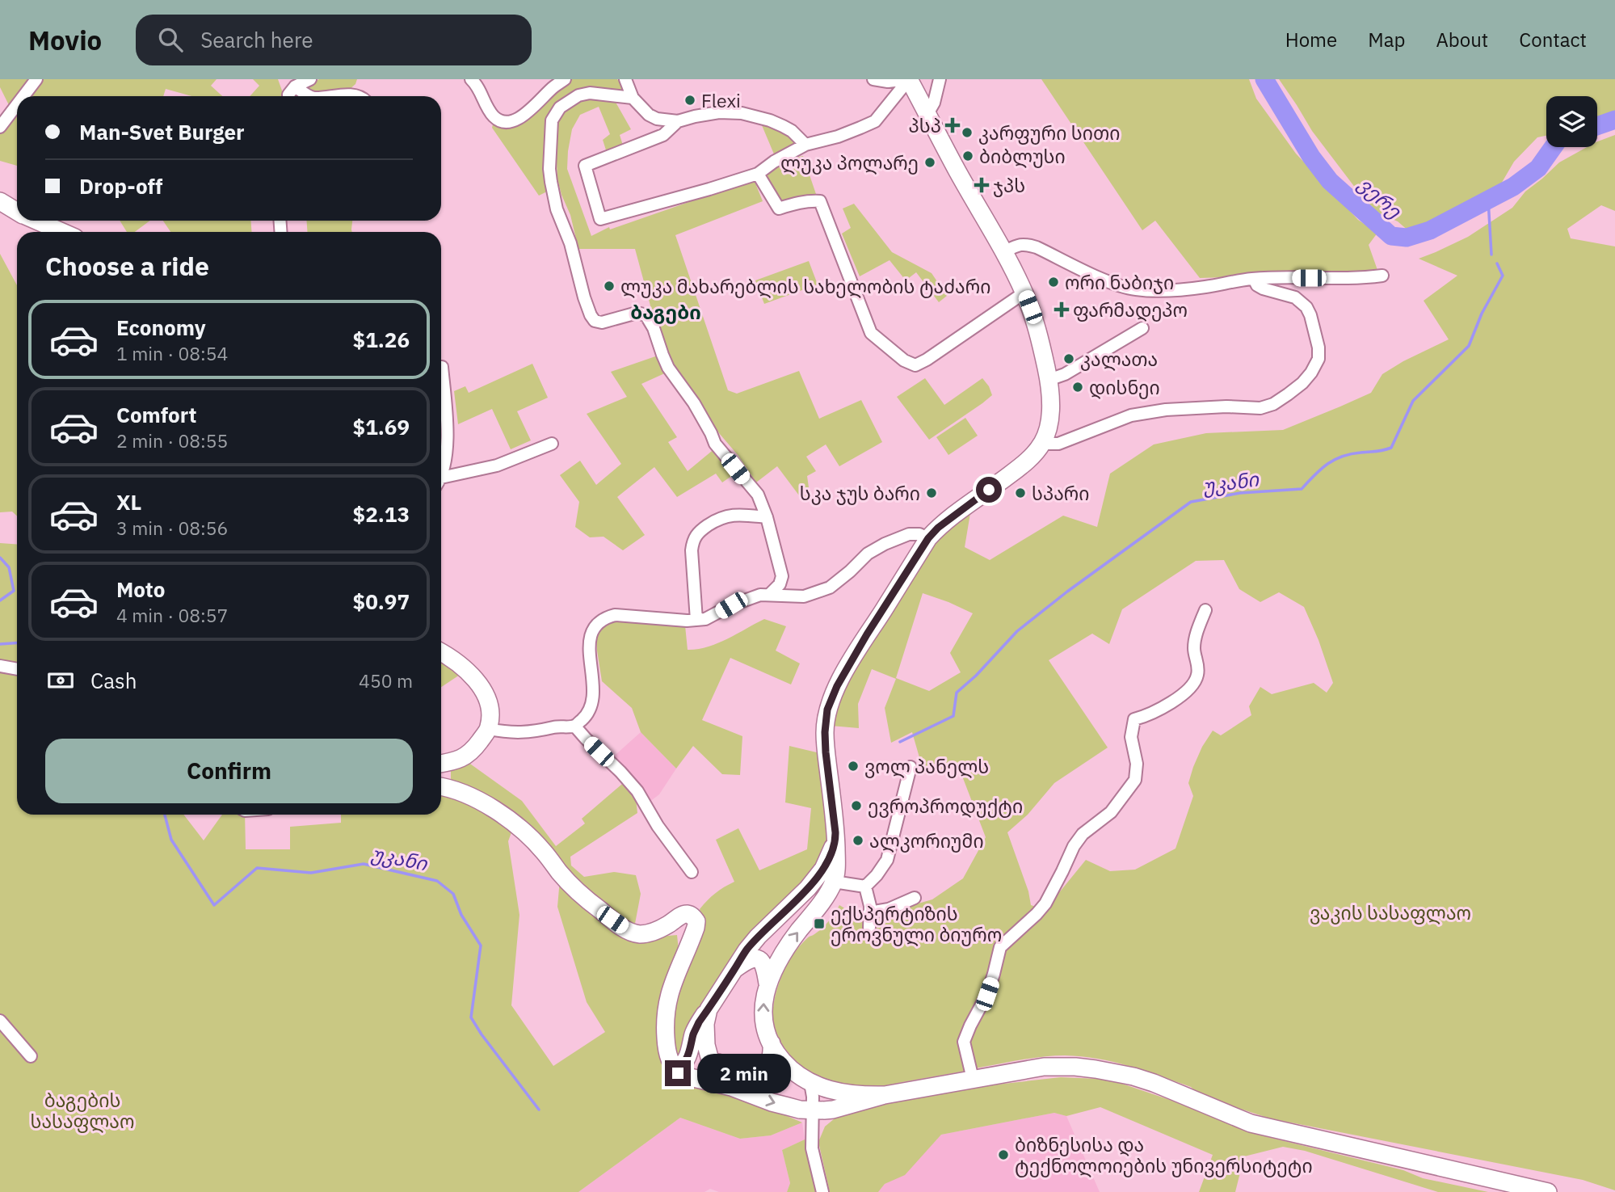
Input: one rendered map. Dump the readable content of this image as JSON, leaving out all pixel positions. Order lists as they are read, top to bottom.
{
  "districts": ["ბაგები"],
  "water": ["ვერე", "უკანი"],
  "parks": ["ვაკის სასაფლაო", "ბაგების სასაფლაო"],
  "places": {
    "other": [
      "Flexi",
      "კარფური სითი",
      "ბიბლუსი",
      "ლუკა პოლარე",
      "ორი ნაბიჯი",
      "ლუკა მახარებლის სახელობის ტაძარი",
      "კალათა",
      "დისნეი",
      "სკა ჯუს ბარი",
      "სპარი",
      "ვოლ პანელს",
      "ევროპროდუქტი",
      "ალკორიუმი",
      "ბიზნესისა და ტექნოლოიების უნივერსიტეტი"
    ],
    "health": ["პსპ", "ჯპს", "ფარმადეპო"],
    "transit": ["ექსპერტიზის ეროვნული ბიურო"]
  },
  "page": {
    "header": "Movio",
    "search": "Search here",
    "nav": [
      "Home",
      "Map",
      "About",
      "Contact"
    ],
    "banner": ["Man-Svet Burger", "Drop-off"],
    "heading": "Choose a ride",
    "list": [
      {
        "name": "Economy",
        "note": "1 min · 08:54",
        "value": "$1.26"
      },
      {
        "name": "Comfort",
        "note": "2 min · 08:55",
        "value": "$1.69"
      },
      {
        "name": "XL",
        "note": "3 min · 08:56",
        "value": "$2.13"
      },
      {
        "name": "Moto",
        "note": "4 min · 08:57",
        "value": "$0.97"
      }
    ],
    "pay": ["Cash", "450 m"],
    "buttons": "Confirm",
    "bubble": "2 min"
  }
}
